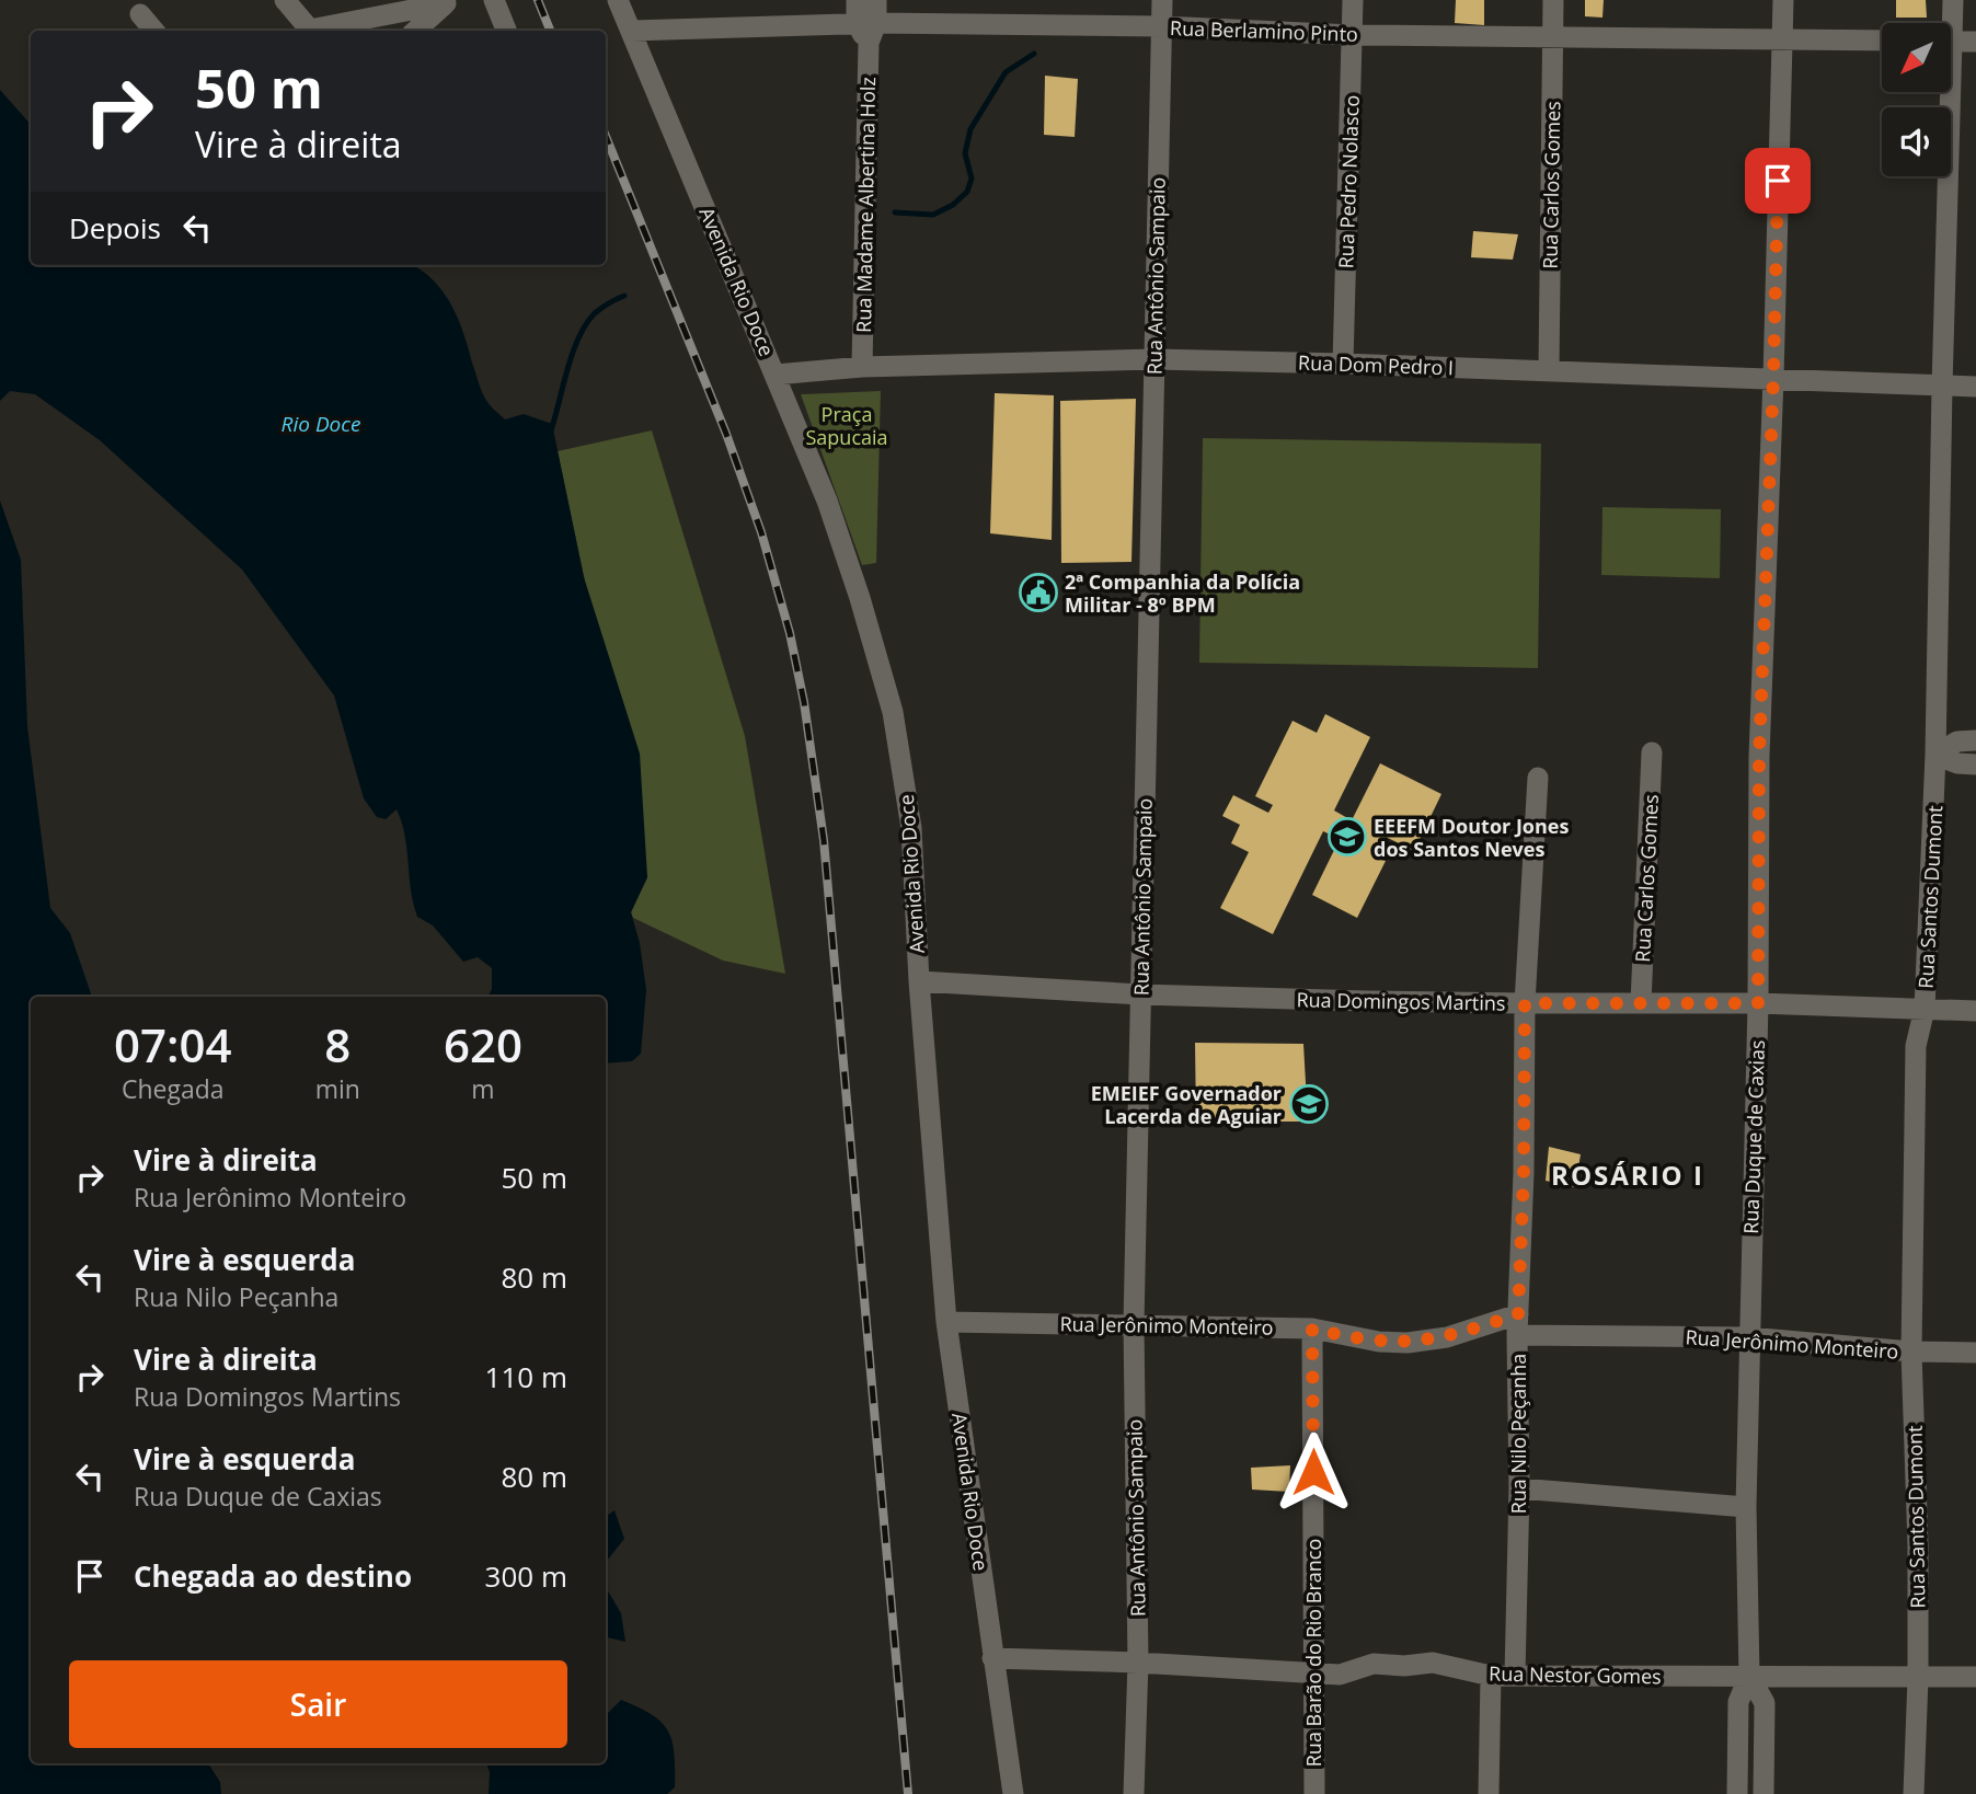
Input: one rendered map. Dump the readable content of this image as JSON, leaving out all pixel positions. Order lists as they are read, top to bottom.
{
  "streets": {
    "street": [
      "Rua Berlamino Pinto",
      "Rua Pedro Nolasco",
      "Rua Carlos Gomes",
      "Rua Madame Albertina Holz",
      "Rua Antônio Sampaio",
      "Avenida Rio Doce",
      "Rua Dom Pedro I",
      "Rua Santos Dumont",
      "Rua Domingos Martins",
      "Rua Duque de Caxias",
      "Rua Jerônimo Monteiro",
      "Rua Nilo Peçanha",
      "Rua Barão do Rio Branco",
      "Rua Nestor Gomes"
    ]
  },
  "crossings": [
    ["Rua Berlamino Pinto", "Rua Pedro Nolasco"],
    ["Rua Berlamino Pinto", "Rua Carlos Gomes"],
    ["Rua Berlamino Pinto", "Rua Madame Albertina Holz"],
    ["Rua Berlamino Pinto", "Rua Antônio Sampaio"],
    ["Rua Berlamino Pinto", "Avenida Rio Doce"],
    ["Rua Berlamino Pinto", "Rua Duque de Caxias"],
    ["Rua Pedro Nolasco", "Rua Dom Pedro I"],
    ["Rua Carlos Gomes", "Rua Dom Pedro I"],
    ["Rua Carlos Gomes", "Rua Domingos Martins"],
    ["Rua Madame Albertina Holz", "Rua Dom Pedro I"],
    ["Rua Antônio Sampaio", "Rua Dom Pedro I"],
    ["Rua Antônio Sampaio", "Rua Domingos Martins"],
    ["Rua Antônio Sampaio", "Rua Jerônimo Monteiro"],
    ["Rua Antônio Sampaio", "Rua Nestor Gomes"],
    ["Avenida Rio Doce", "Rua Dom Pedro I"],
    ["Avenida Rio Doce", "Rua Domingos Martins"],
    ["Avenida Rio Doce", "Rua Jerônimo Monteiro"],
    ["Avenida Rio Doce", "Rua Nestor Gomes"],
    ["Rua Dom Pedro I", "Rua Santos Dumont"],
    ["Rua Dom Pedro I", "Rua Duque de Caxias"],
    ["Rua Santos Dumont", "Rua Domingos Martins"],
    ["Rua Santos Dumont", "Rua Jerônimo Monteiro"],
    ["Rua Santos Dumont", "Rua Nestor Gomes"],
    ["Rua Domingos Martins", "Rua Duque de Caxias"],
    ["Rua Domingos Martins", "Rua Nilo Peçanha"],
    ["Rua Duque de Caxias", "Rua Jerônimo Monteiro"],
    ["Rua Duque de Caxias", "Rua Nestor Gomes"],
    ["Rua Jerônimo Monteiro", "Rua Nilo Peçanha"],
    ["Rua Jerônimo Monteiro", "Rua Barão do Rio Branco"],
    ["Rua Nilo Peçanha", "Rua Nestor Gomes"],
    ["Rua Barão do Rio Branco", "Rua Nestor Gomes"]
  ],
  "districts": ["ROSÁRIO I"],
  "water": ["Rio Doce"],
  "parks": ["Praça Sapucaia"],
  "places": {
    "public building": ["2ª Companhia da Polícia Militar - 8º BPM"],
    "school or university": ["EEEFM Doutor Jones dos Santos Neves", "EMEIEF Governador Lacerda de Aguiar"]
  },
  "north": "bottom left",
  "page": {
    "turn": ["50 m", "Vire à direita"],
    "then": "Depois",
    "eta": [
      "07:04",
      "Chegada",
      "8",
      "min",
      "620",
      "m"
    ],
    "list": [
      {
        "name": "Vire à direita",
        "note": "Rua Jerônimo Monteiro",
        "value": "50 m"
      },
      {
        "name": "Vire à esquerda",
        "note": "Rua Nilo Peçanha",
        "value": "80 m"
      },
      {
        "name": "Vire à direita",
        "note": "Rua Domingos Martins",
        "value": "110 m"
      },
      {
        "name": "Vire à esquerda",
        "note": "Rua Duque de Caxias",
        "value": "80 m"
      },
      {
        "name": "Chegada ao destino",
        "value": "300 m"
      }
    ],
    "buttons": "Sair"
  }
}
